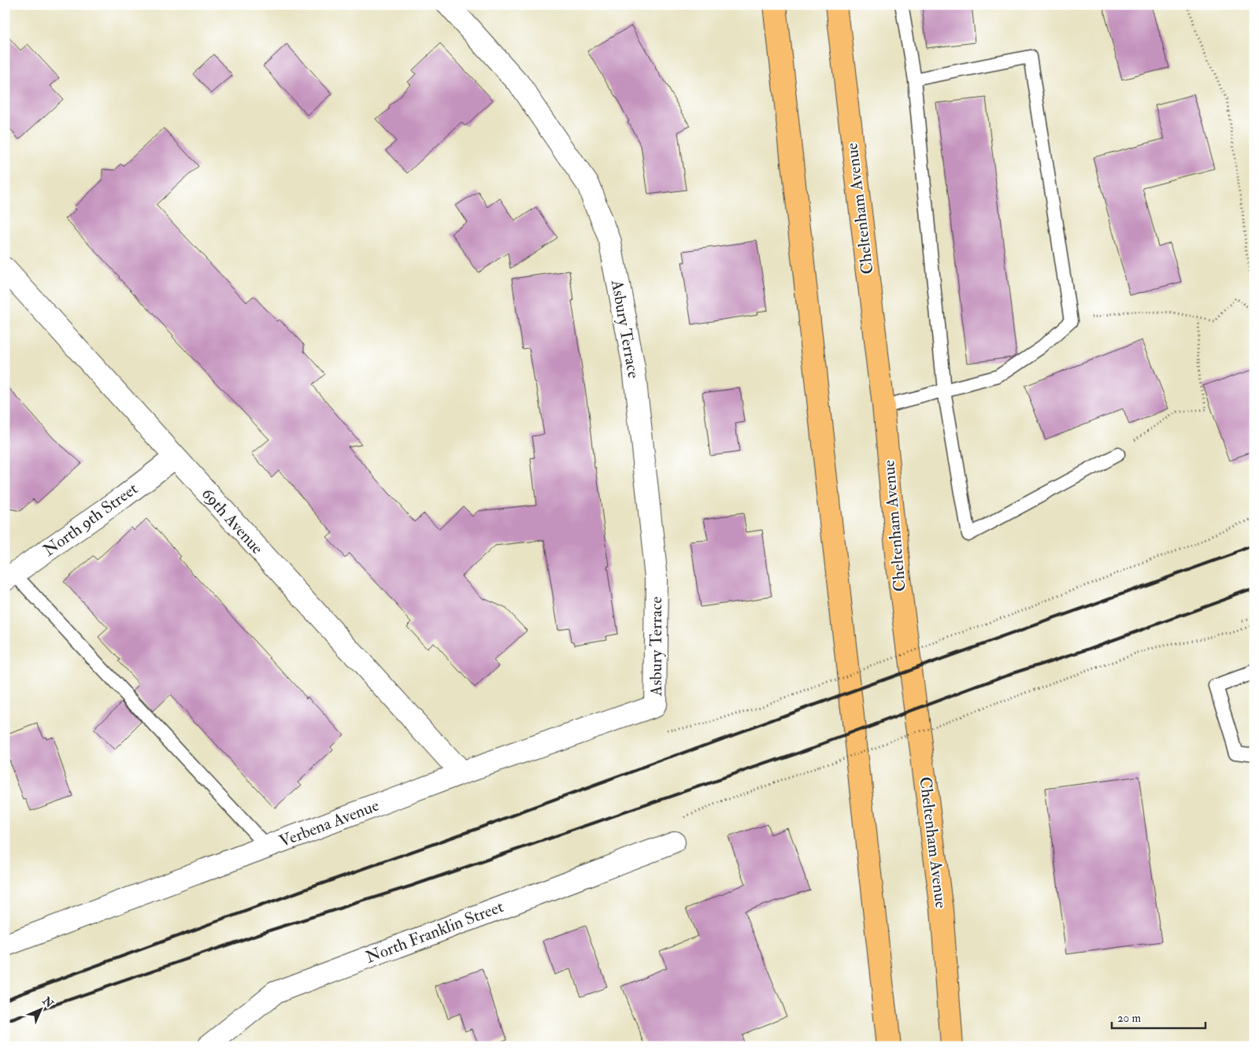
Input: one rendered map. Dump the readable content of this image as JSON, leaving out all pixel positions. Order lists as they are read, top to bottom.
{
  "streets": {
    "highway": ["Cheltenham Avenue"],
    "street": [
      "Asbury Terrace",
      "North 9th Street",
      "69th Avenue",
      "Verbena Avenue",
      "North Franklin Street"
    ]
  },
  "crossings": [
    ["Asbury Terrace", "Verbena Avenue"],
    ["North 9th Street", "69th Avenue"],
    ["69th Avenue", "Verbena Avenue"]
  ],
  "scale_bar": "20 m",
  "north": "top right"
}
